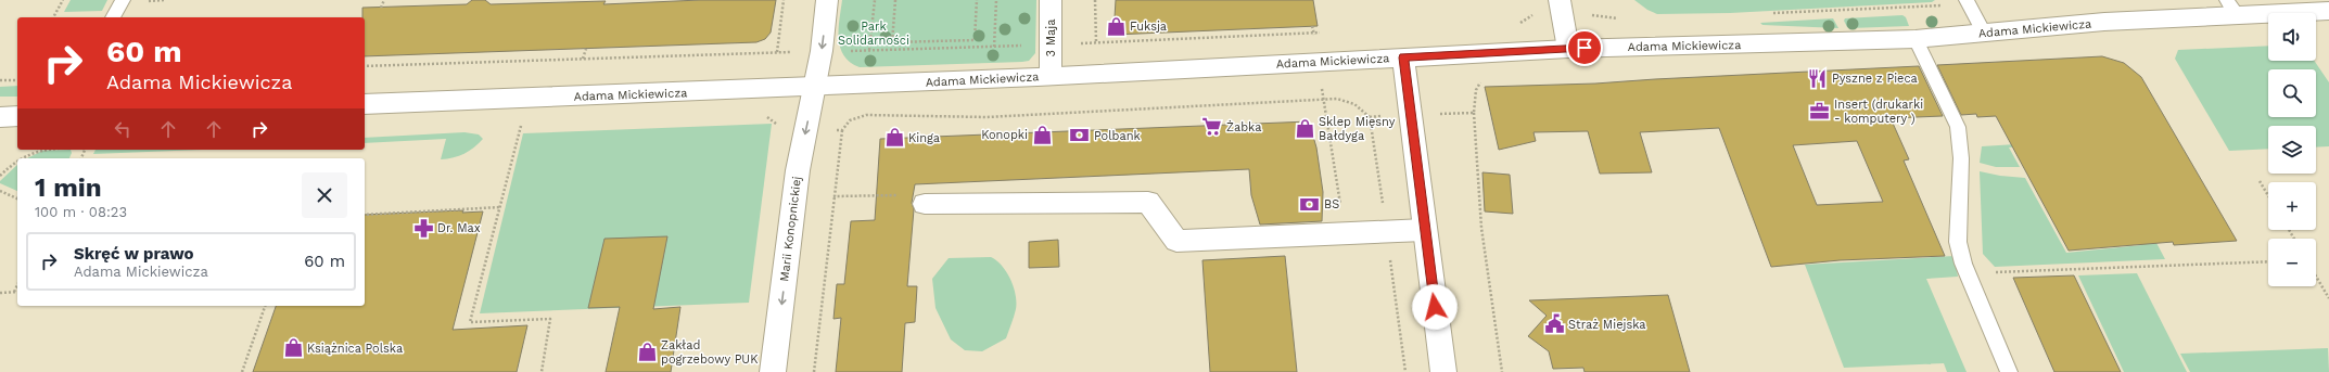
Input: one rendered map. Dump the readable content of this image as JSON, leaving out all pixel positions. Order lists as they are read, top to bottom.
{
  "streets": {
    "street": ["Adama Mickiewicza", "3 Maja", "Marii Konopnickiej"]
  },
  "crossings": [
    ["Adama Mickiewicza", "3 Maja"],
    ["Adama Mickiewicza", "Marii Konopnickiej"]
  ],
  "one_way": ["Marii Konopnickiej"],
  "parks": ["Park Solidarności"],
  "places": {
    "shop": [
      "Fuksja",
      "Sklep Mięsny Bałdyga",
      "Konopki",
      "Kinga",
      "Książnica Polska",
      "Zakład pogrzebowy PUK"
    ],
    "restaurant": ["Pyszne z Pieca"],
    "office": ["Insert (drukarki - komputery )"],
    "supermarket": ["Żabka"],
    "bank": ["Polbank", "BS"],
    "pharmacy": ["Dr. Max"],
    "public building": ["Straż Miejska"]
  },
  "page": {
    "map_buttons": ["+", "−"],
    "turn": ["60 m", "Adama Mickiewicza"],
    "heading": ["1 min", "100 m · 08:23"],
    "list": [
      {
        "name": "Skręć w prawo",
        "note": "Adama Mickiewicza",
        "value": "60 m"
      }
    ]
  }
}
